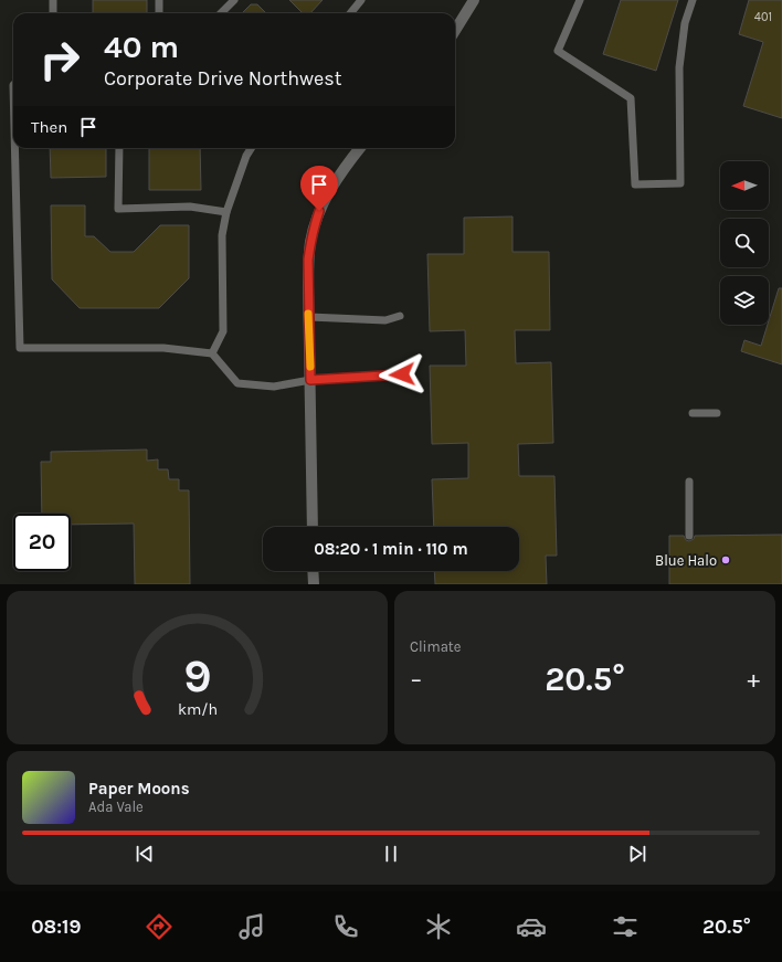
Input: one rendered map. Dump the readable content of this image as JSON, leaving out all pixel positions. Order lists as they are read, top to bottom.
{
  "places": ["Blue Halo"],
  "house_numbers": ["401"],
  "north": "left",
  "page": {
    "turn": ["40 m", "Corporate Drive Northwest"],
    "then": "Then",
    "limit": "20",
    "trip": "08:20 · 1 min · 110 m",
    "tile": "Climate",
    "heat": ["−", "20.5°", "+"],
    "song": ["Paper Moons", "Ada Vale"],
    "tabs": ["08:19", "20.5°"],
    "gauge": ["9", "km/h"]
  }
}
